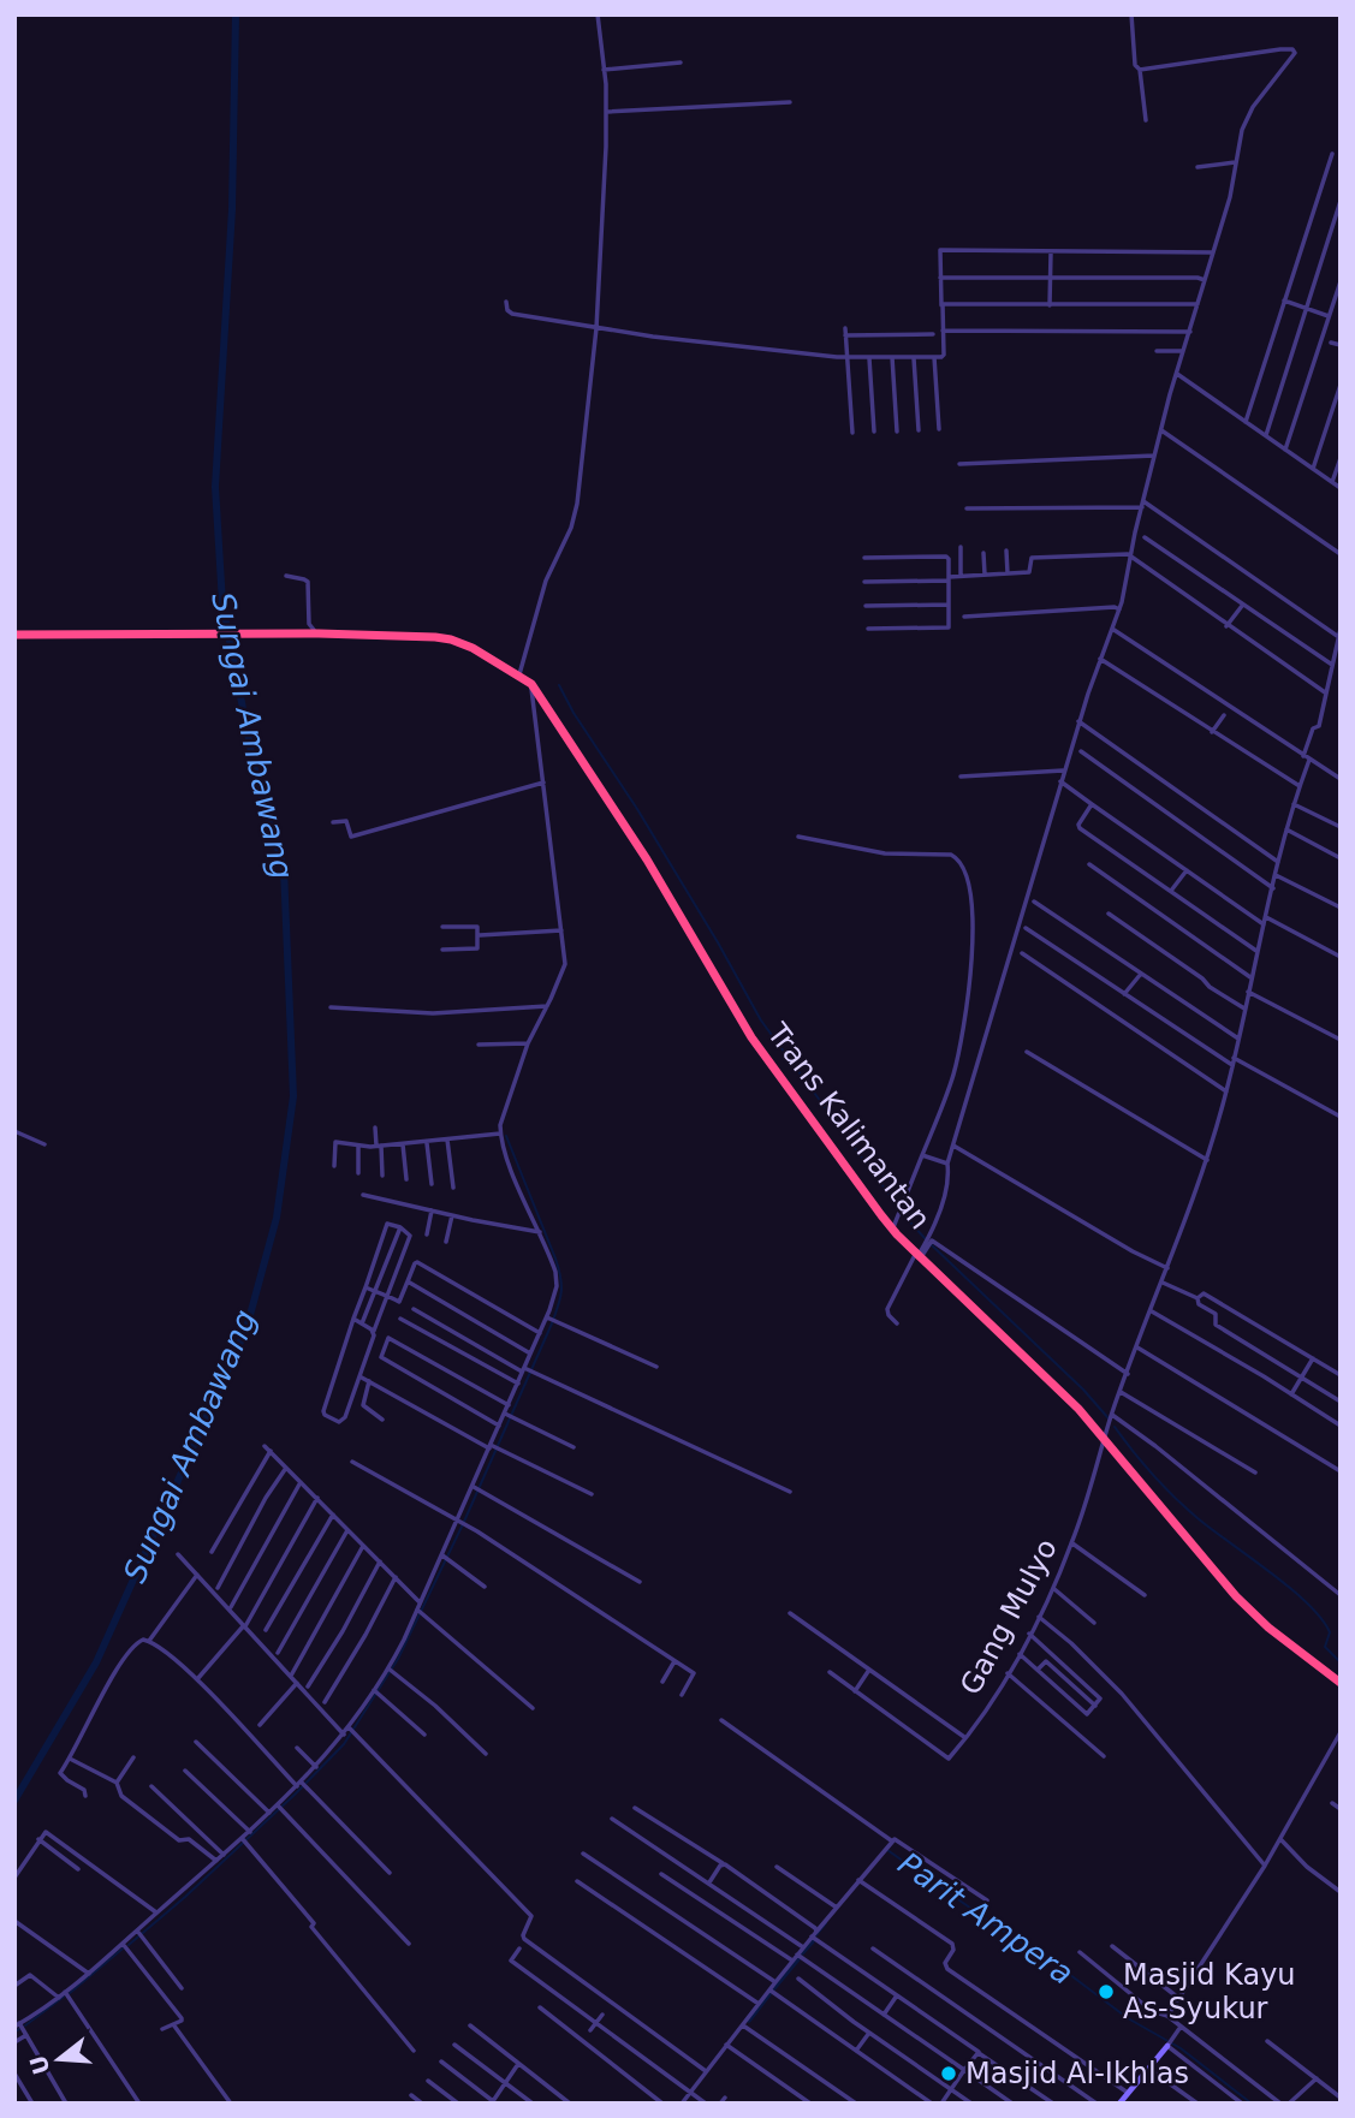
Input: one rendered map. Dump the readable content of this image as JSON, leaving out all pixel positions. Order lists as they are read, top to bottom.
{
  "streets": {
    "highway": ["Trans Kalimantan"],
    "street": ["Gang Mulyo"]
  },
  "crossings": [
    ["Trans Kalimantan", "Gang Mulyo"]
  ],
  "water": ["Sungai Ambawang", "Parit Ampera"],
  "places": ["Masjid Kayu As-Syukur", "Masjid Al-Ikhlas"],
  "north": "left"
}
